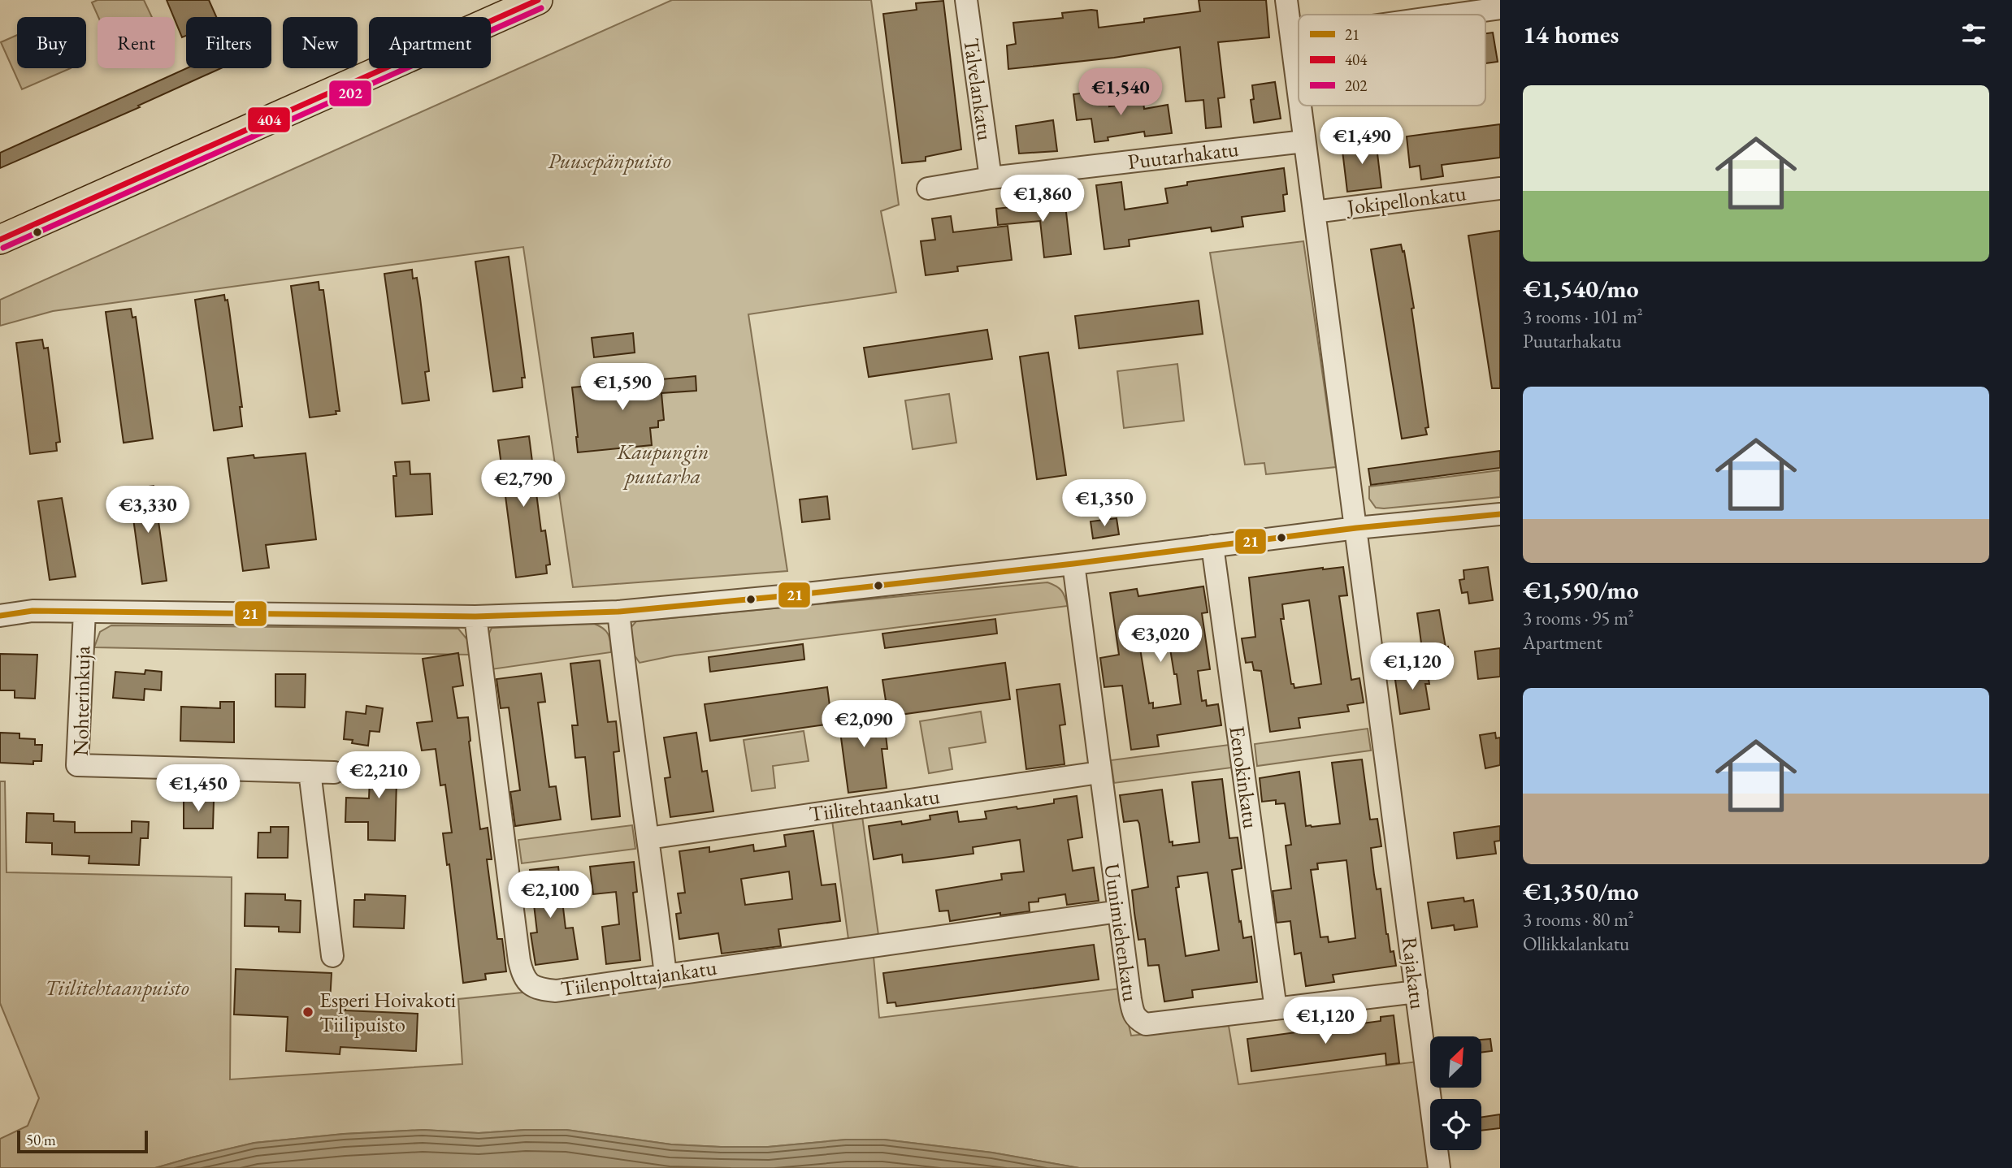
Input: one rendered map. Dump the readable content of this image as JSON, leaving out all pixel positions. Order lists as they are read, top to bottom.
{
  "streets": {
    "street": [
      "Talvelankatu",
      "Puutarhakatu",
      "Jokipellonkatu",
      "Nohterinkuja",
      "Eenokinkatu",
      "Tiilitehtaankatu",
      "Uunimiehenkatu",
      "Rajakatu",
      "Tiilenpolttajankatu"
    ]
  },
  "crossings": [
    ["Talvelankatu", "Puutarhakatu"],
    ["Puutarhakatu", "Rajakatu"],
    ["Jokipellonkatu", "Rajakatu"],
    ["Eenokinkatu", "Uunimiehenkatu"],
    ["Tiilitehtaankatu", "Uunimiehenkatu"],
    ["Uunimiehenkatu", "Rajakatu"],
    ["Uunimiehenkatu", "Tiilenpolttajankatu"]
  ],
  "parks": ["Puusepänpuisto", "Kaupungin puutarha", "Tiilitehtaanpuisto"],
  "places": ["Esperi Hoivakoti Tiilipuisto"],
  "lines": ["transit line 404", "transit line 202", "transit line 21"],
  "legend": ["21", "404", "202"],
  "scale_bar": "50 m",
  "north": "top right",
  "page": {
    "heading": "14 homes",
    "chip": [
      "Buy",
      "Rent",
      "Filters",
      "New",
      "Apartment"
    ],
    "price": [
      "€1,540",
      "€1,490",
      "€1,860",
      "€1,590",
      "€2,790",
      "€1,350",
      "€3,330",
      "€3,020",
      "€1,120",
      "€2,090",
      "€2,210",
      "€1,450",
      "€2,100",
      "€1,120"
    ],
    "list": [
      {
        "name": "€1,540/mo",
        "note": "3 rooms · 101 m² · Puutarhakatu"
      },
      {
        "name": "€1,590/mo",
        "note": "3 rooms · 95 m² · Apartment"
      },
      {
        "name": "€1,350/mo",
        "note": "3 rooms · 80 m² · Ollikkalankatu"
      }
    ],
    "scale": "50 m"
  }
}
